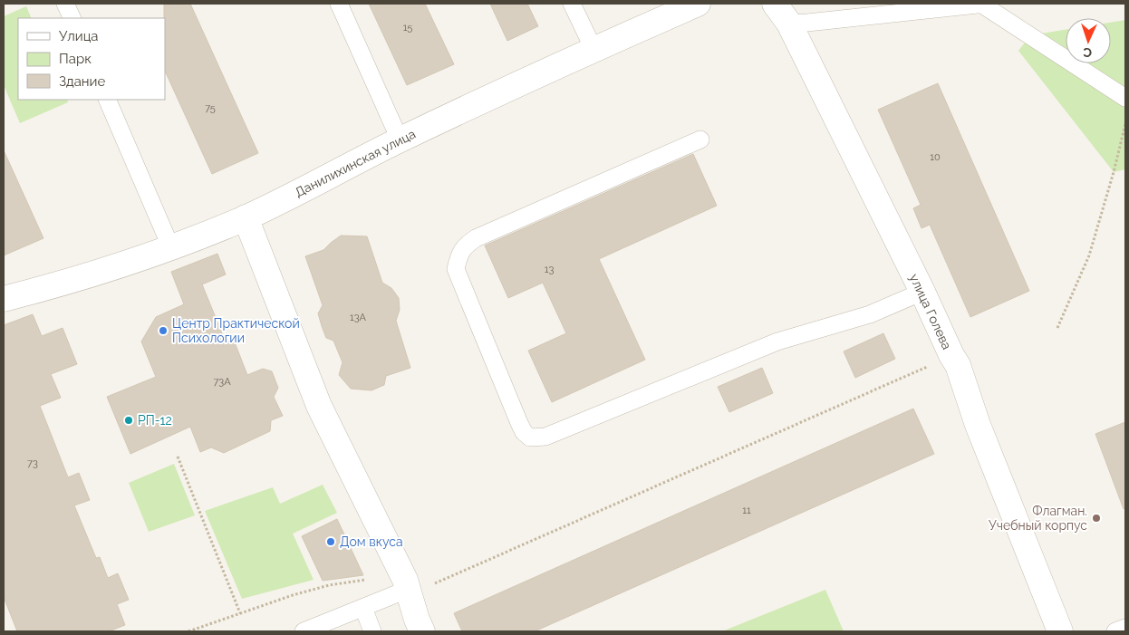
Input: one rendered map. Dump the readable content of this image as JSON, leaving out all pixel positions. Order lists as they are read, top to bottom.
{
  "streets": {
    "street": ["Данилихинская улица", "улица Голева"]
  },
  "places": [
    "Центр Практической Психологии",
    "РП-12",
    "Флагман. Учебный корпус",
    "Дом вкуса"
  ],
  "house_numbers": [
    "15",
    "75",
    "10",
    "13",
    "13А",
    "73А",
    "73",
    "11"
  ],
  "legend": ["Улица", "Парк", "Здание"],
  "north": "bottom"
}
